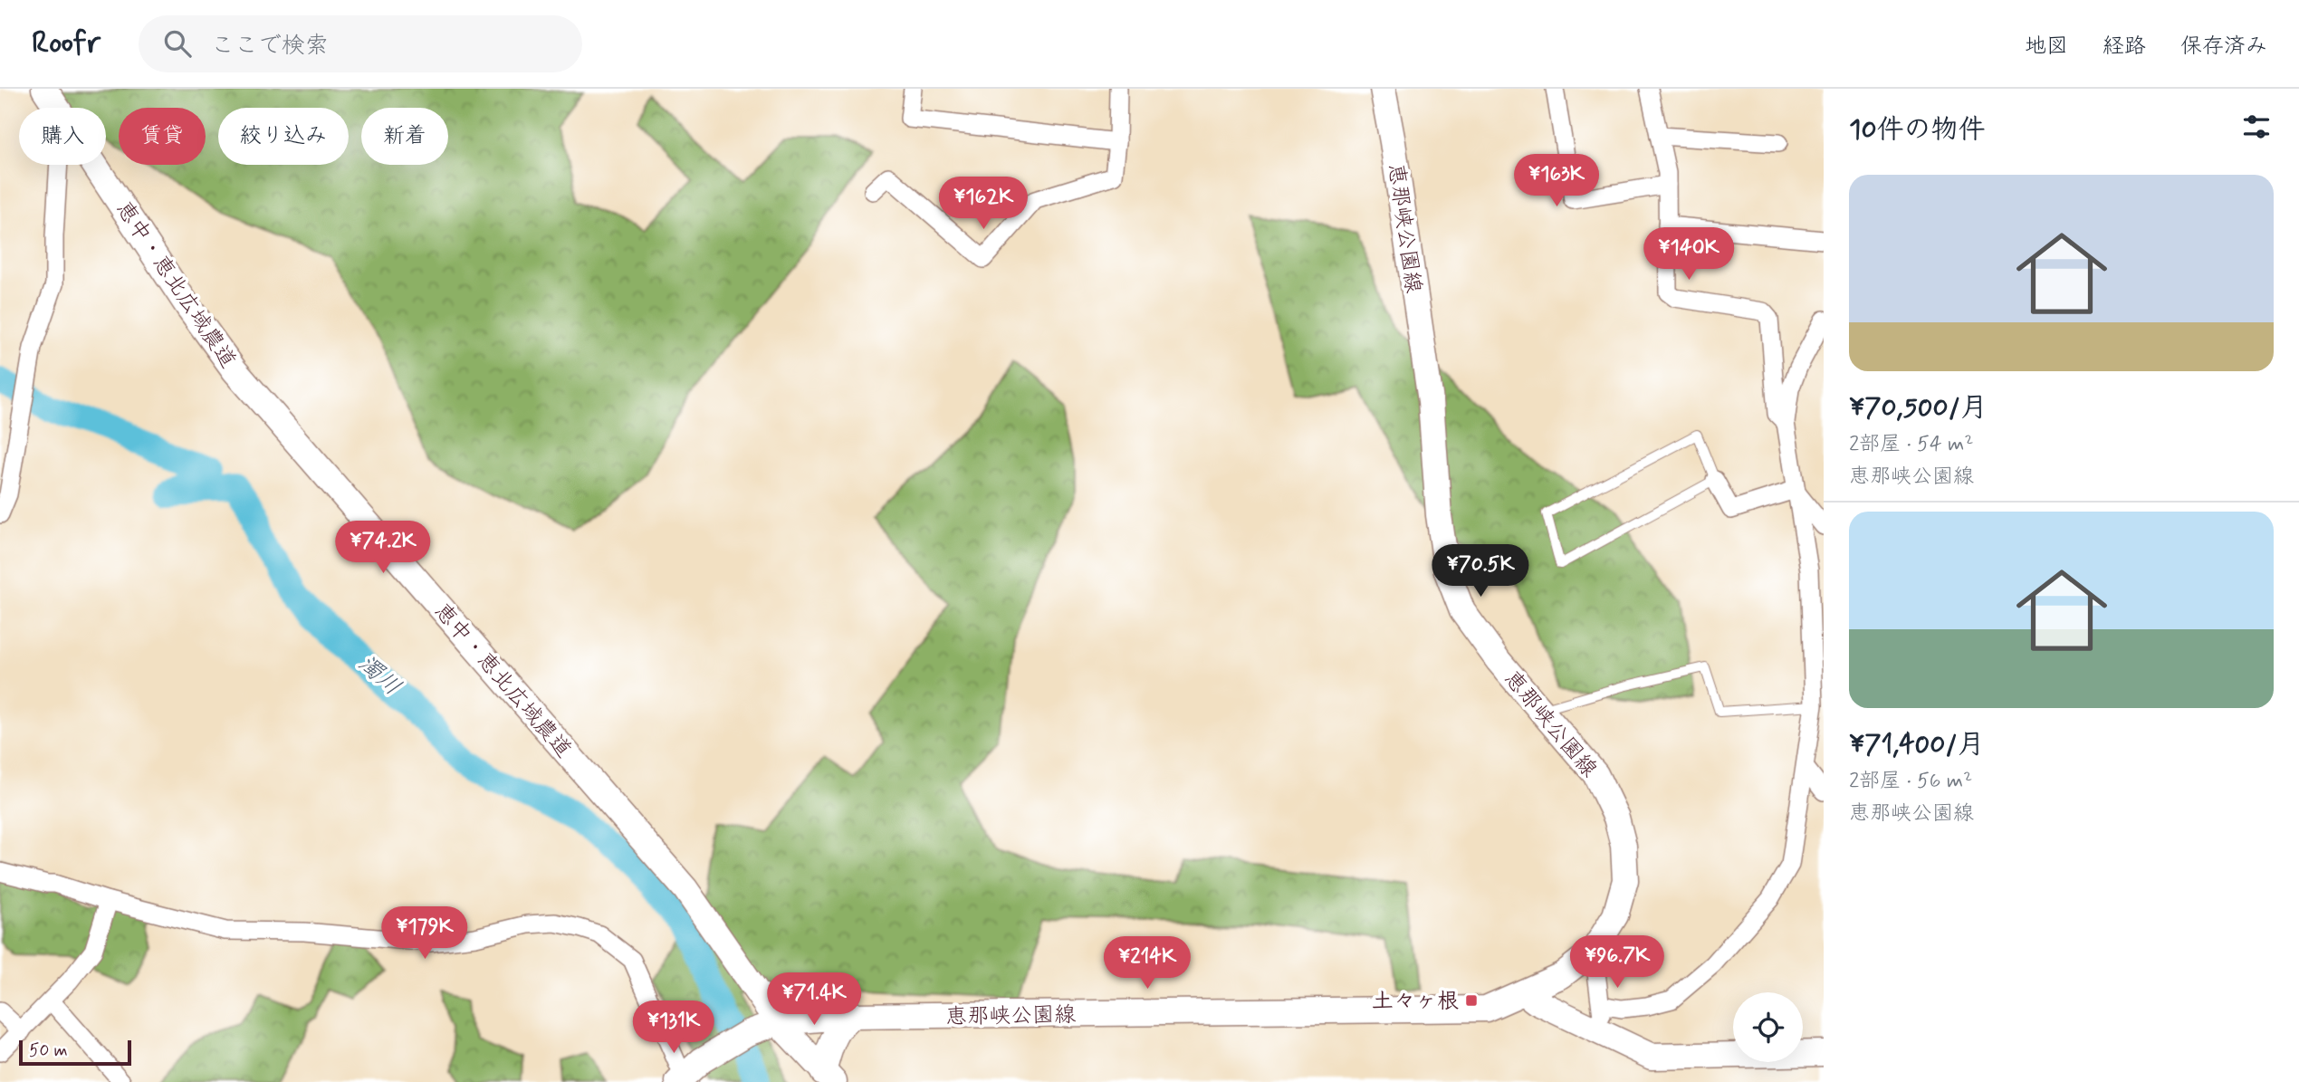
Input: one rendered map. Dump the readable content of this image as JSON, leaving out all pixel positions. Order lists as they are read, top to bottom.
{
  "streets": {
    "main road": ["恵那峡公園線", "恵中・恵北広域農道"]
  },
  "crossings": [
    ["恵那峡公園線", "恵中・恵北広域農道"]
  ],
  "water": ["濁川"],
  "places": {
    "transit": ["土々ヶ根"]
  },
  "scale_bar": "50 m",
  "page": {
    "header": "Roofr",
    "search": "ここで検索",
    "nav": ["地図", "経路", "保存済み"],
    "heading": "10件の物件",
    "chip": [
      "購入",
      "賃貸",
      "絞り込み",
      "新着"
    ],
    "price": [
      "¥163K",
      "¥162K",
      "¥140K",
      "¥74.2K",
      "¥70.5K",
      "¥179K",
      "¥96.7K",
      "¥214K",
      "¥71.4K",
      "¥131K"
    ],
    "list": [
      {
        "name": "¥70,500/月",
        "note": "2部屋 · 54 m² · 恵那峡公園線"
      },
      {
        "name": "¥71,400/月",
        "note": "2部屋 · 56 m² · 恵那峡公園線"
      }
    ],
    "scale": "50 m"
  }
}
